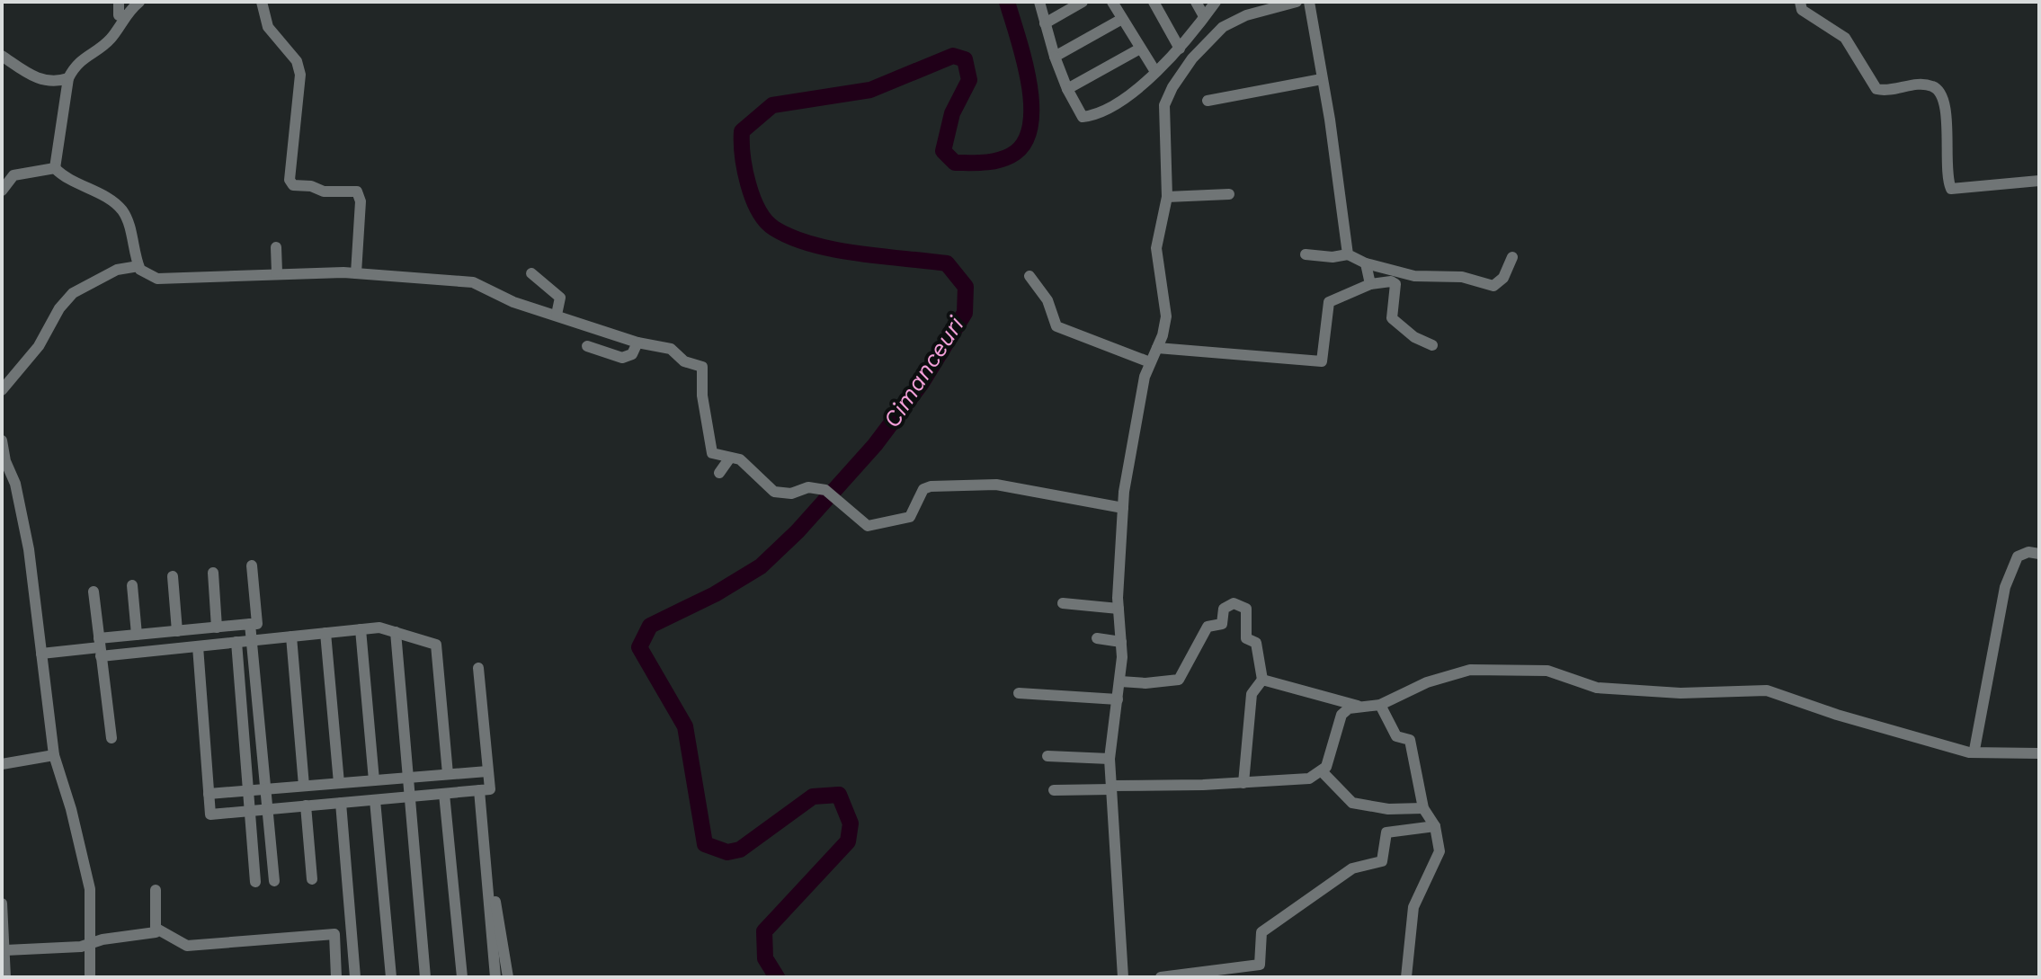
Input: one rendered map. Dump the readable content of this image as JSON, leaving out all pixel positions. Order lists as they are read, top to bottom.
{
  "water": ["Cimanceuri"]
}
